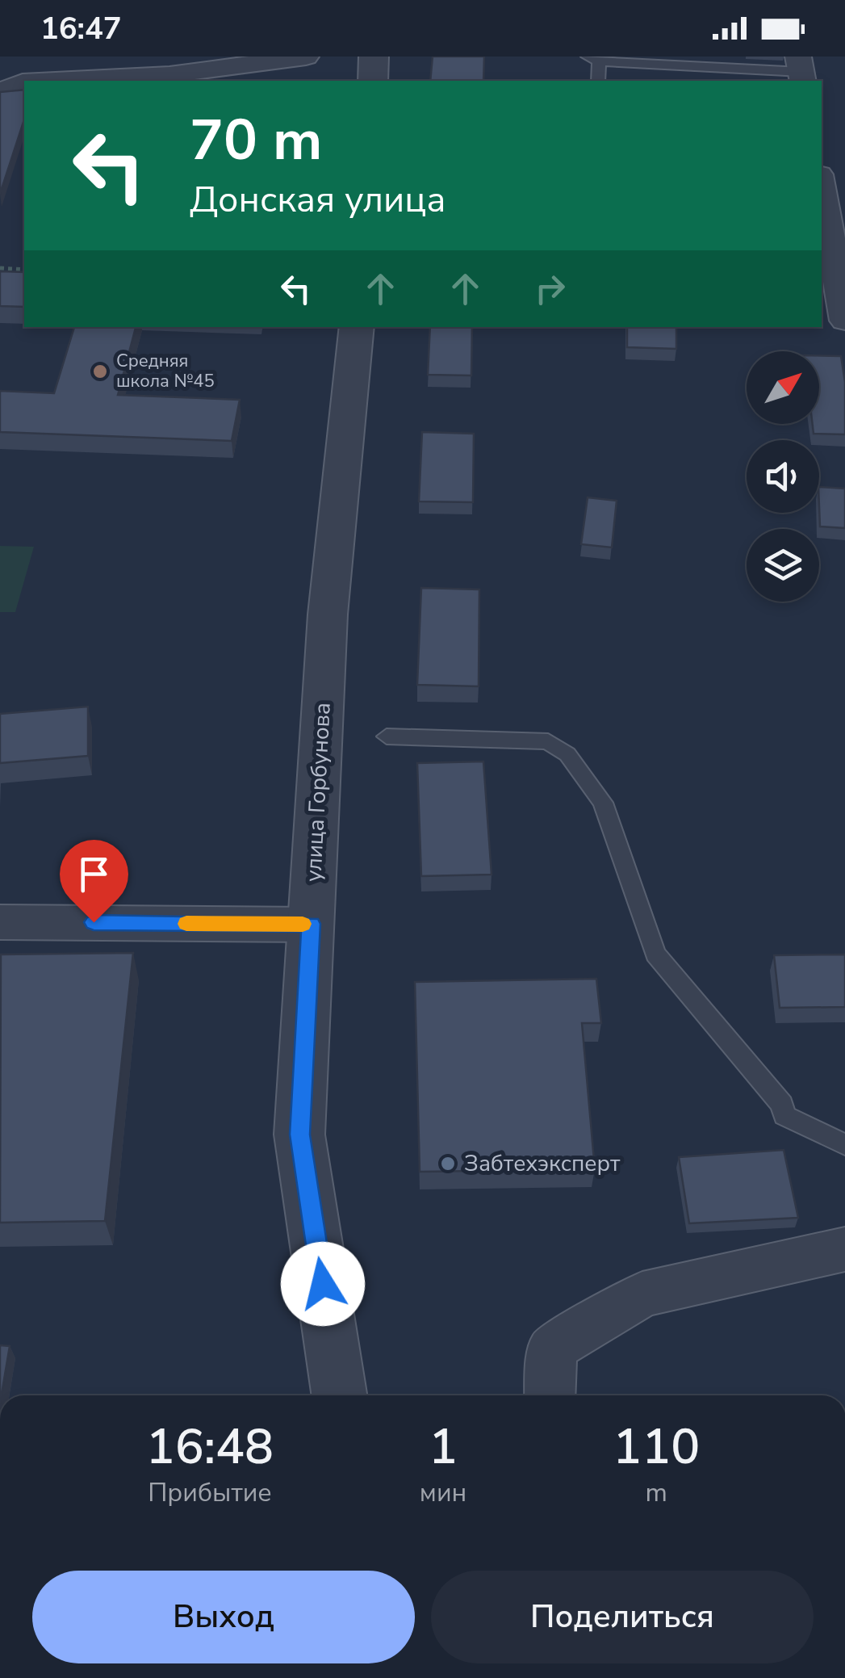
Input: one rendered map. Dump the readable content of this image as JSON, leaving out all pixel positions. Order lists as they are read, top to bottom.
{
  "streets": {
    "street": ["улица Горбунова"]
  },
  "places": ["Средняя школа №45", "Забтехэксперт"],
  "north": "top right",
  "page": {
    "status": "16:47",
    "turn": ["70 m", "Донская улица"],
    "eta": [
      "16:48",
      "Прибытие",
      "1",
      "мин",
      "110",
      "m"
    ],
    "buttons": ["Выход", "Поделиться"]
  }
}
